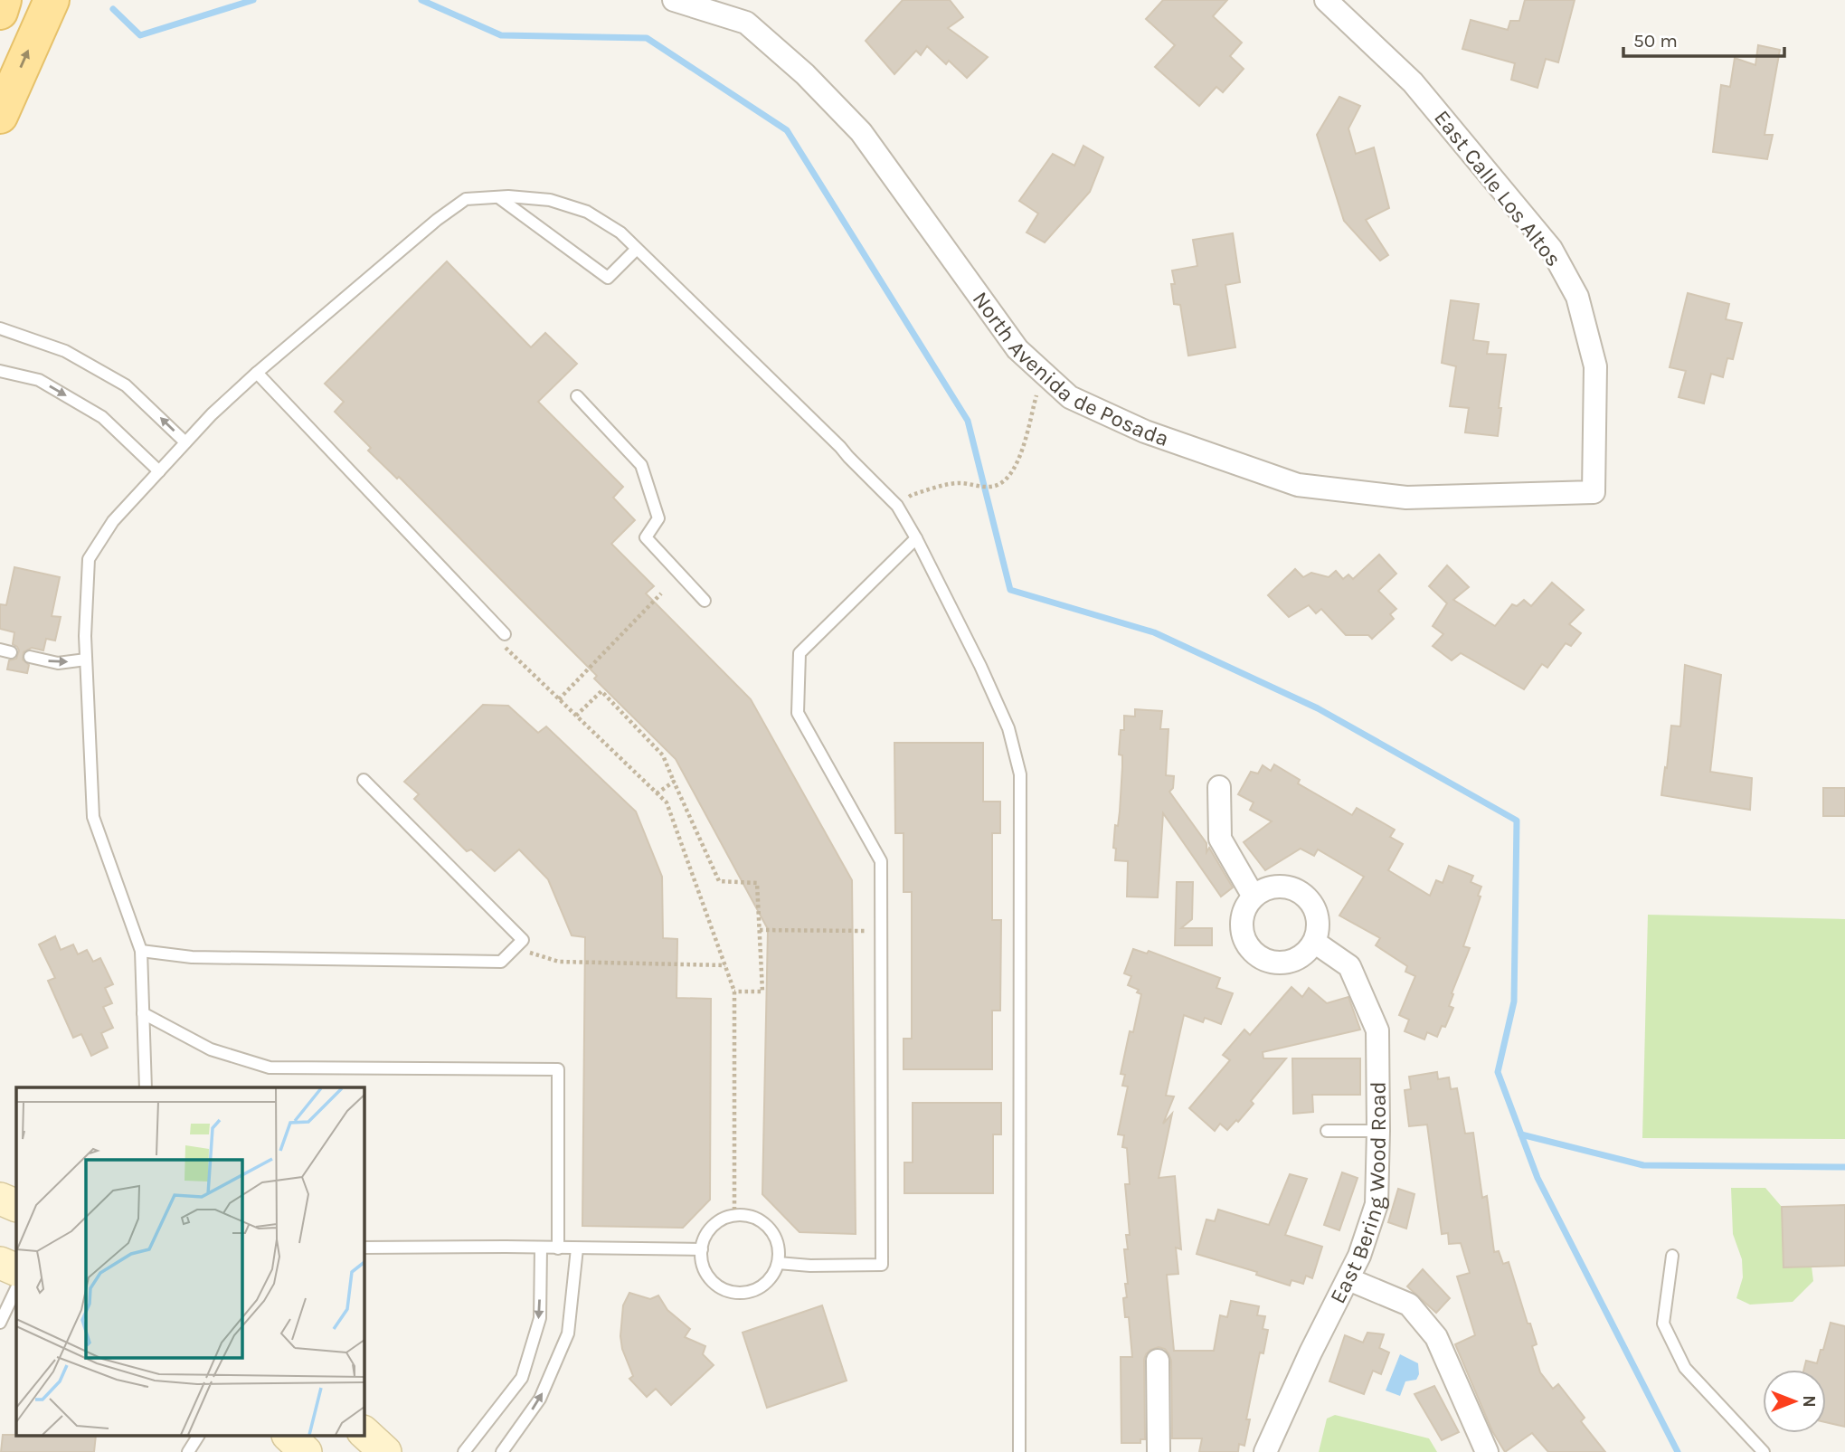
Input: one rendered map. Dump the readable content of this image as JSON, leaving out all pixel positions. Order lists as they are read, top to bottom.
{
  "streets": {
    "street": ["East Calle Los Altos", "North Avenida de Posada", "East Bering Wood Road"]
  },
  "crossings": [
    ["East Calle Los Altos", "North Avenida de Posada"]
  ],
  "scale_bar": "50 m",
  "north": "right"
}
